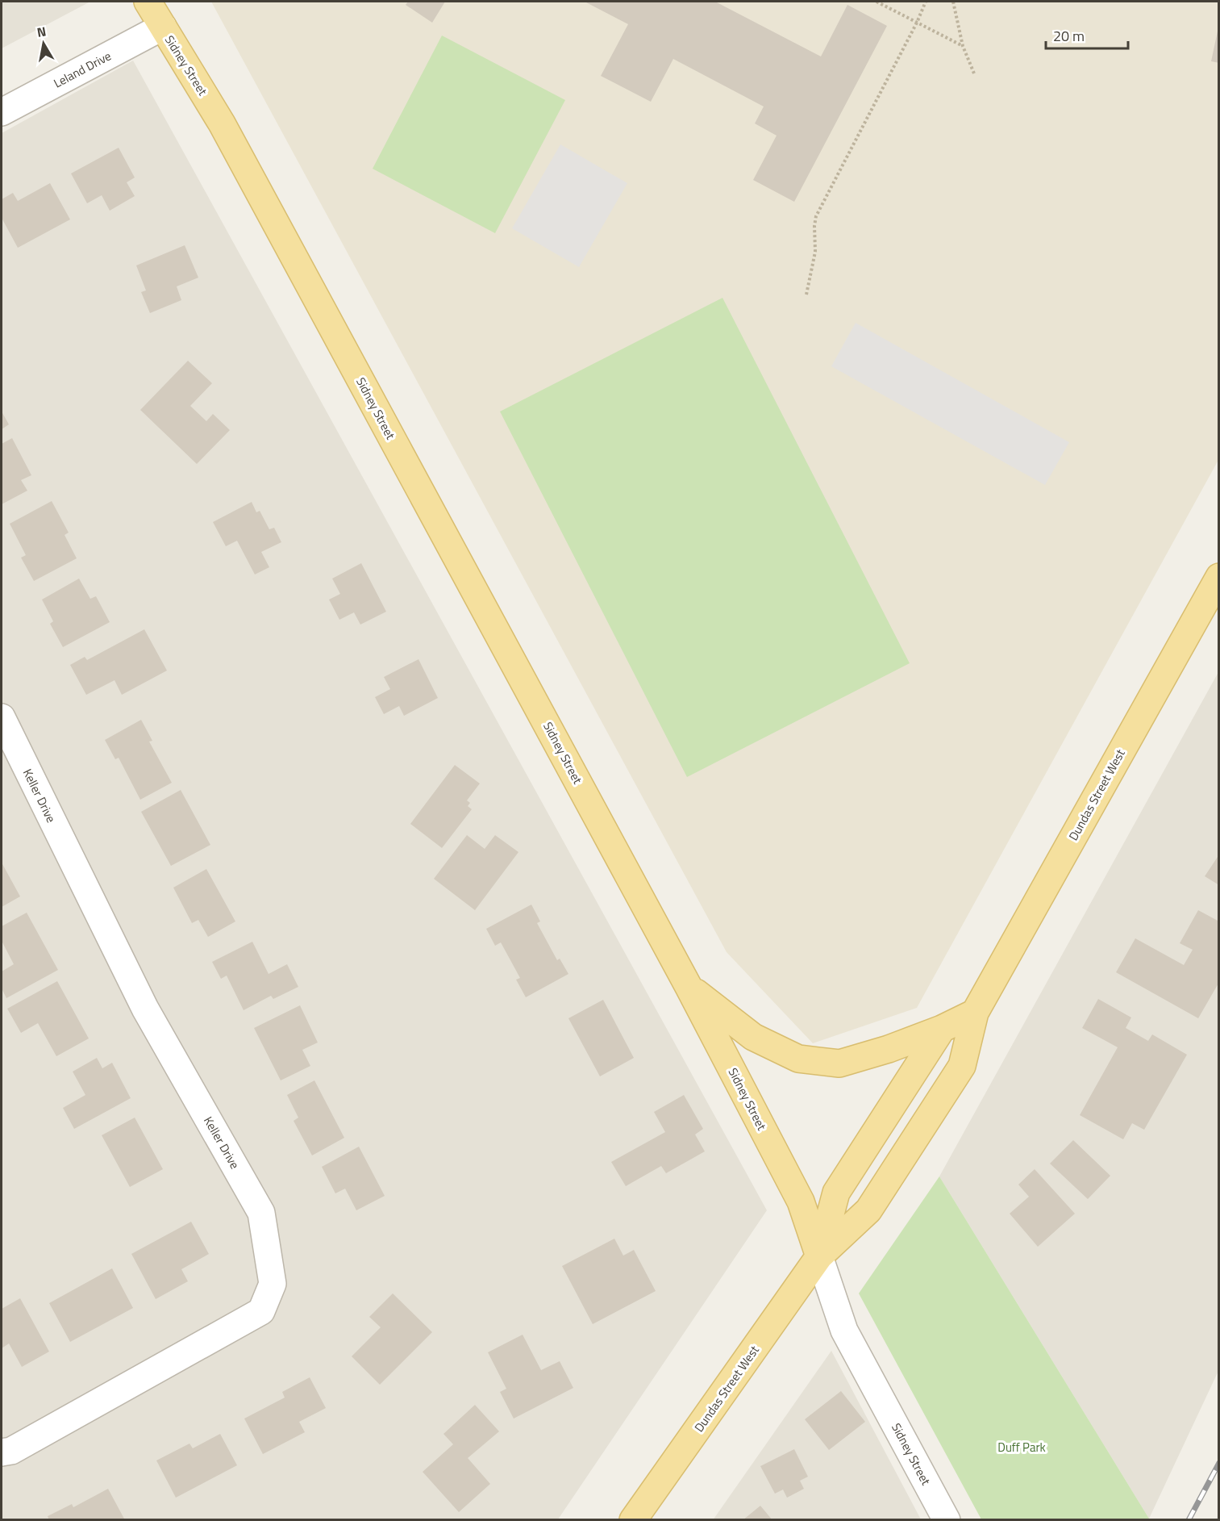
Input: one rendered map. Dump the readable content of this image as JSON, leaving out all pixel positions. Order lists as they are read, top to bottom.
{
  "streets": {
    "main road": ["Sidney Street", "Dundas Street West"],
    "street": ["Leland Drive", "Keller Drive"]
  },
  "crossings": [
    ["Sidney Street", "Leland Drive"],
    ["Sidney Street", "Dundas Street West"]
  ],
  "parks": ["Duff Park"],
  "scale_bar": "20 m",
  "north": "top"
}
